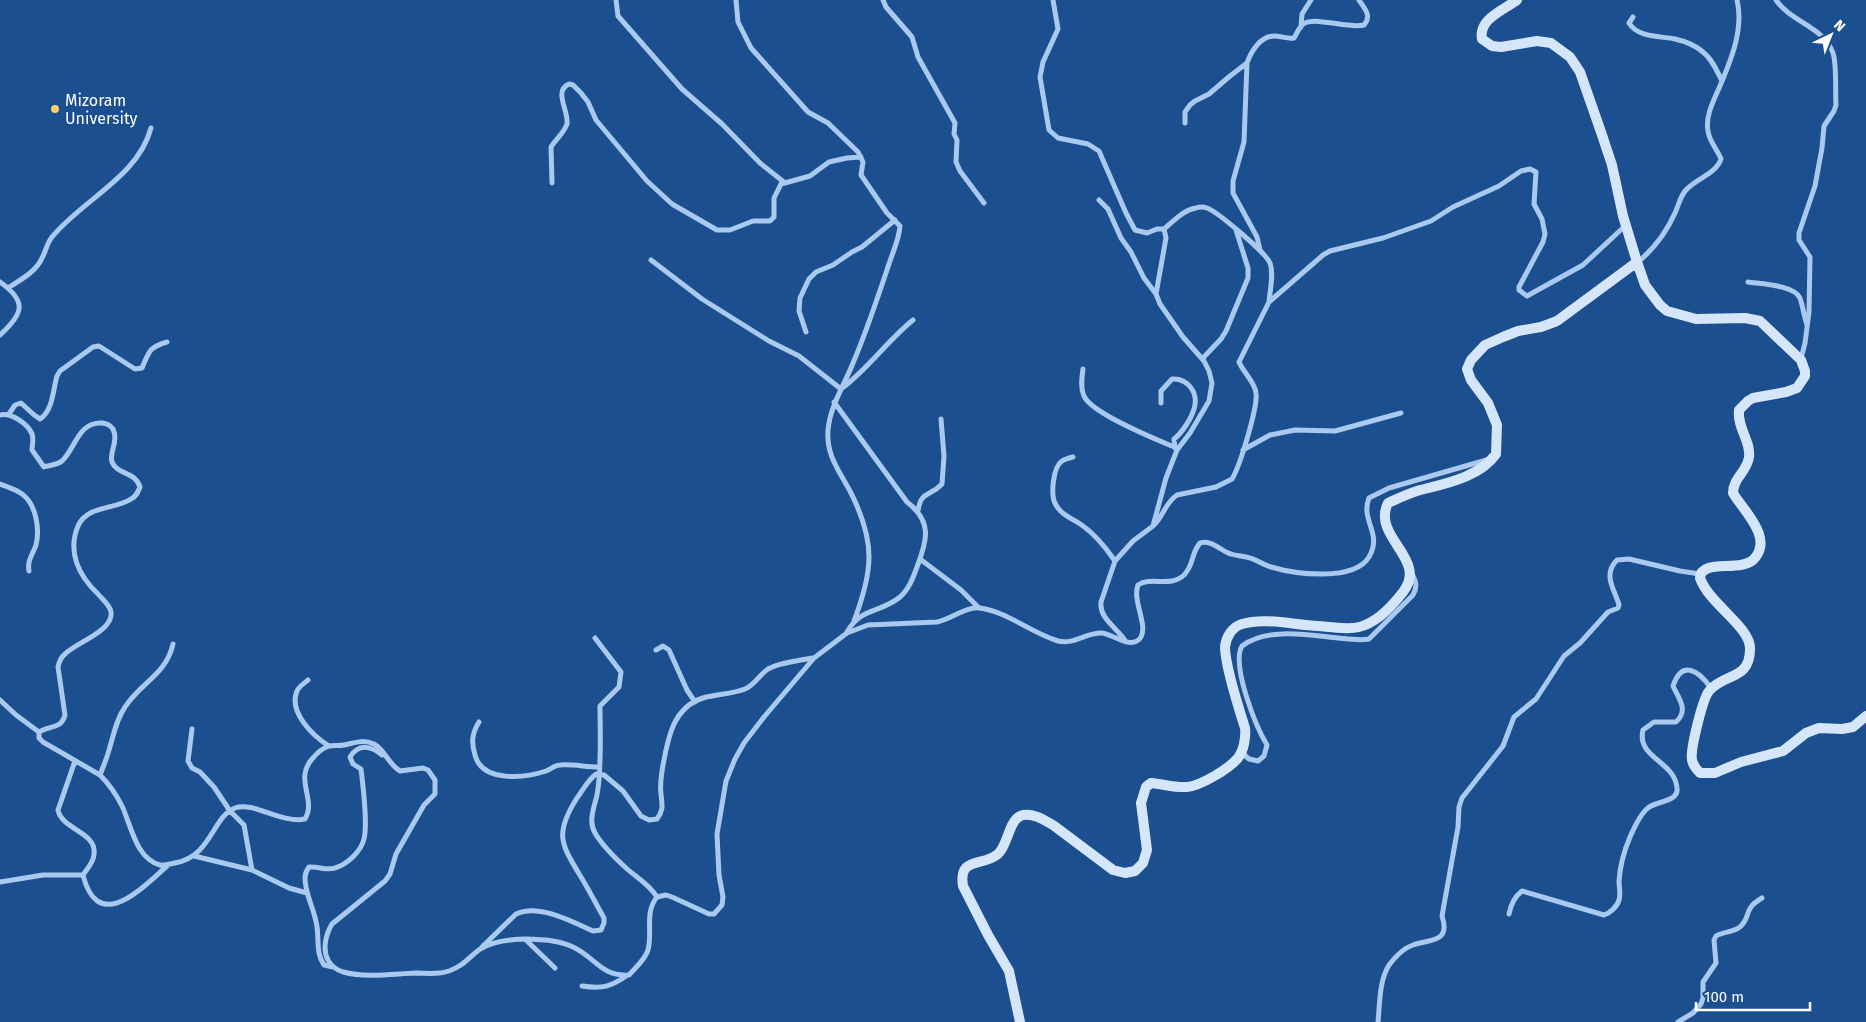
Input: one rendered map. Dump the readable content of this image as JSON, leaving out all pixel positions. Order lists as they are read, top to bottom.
{
  "places": ["Mizoram University"],
  "scale_bar": "100 m",
  "north": "top right"
}
